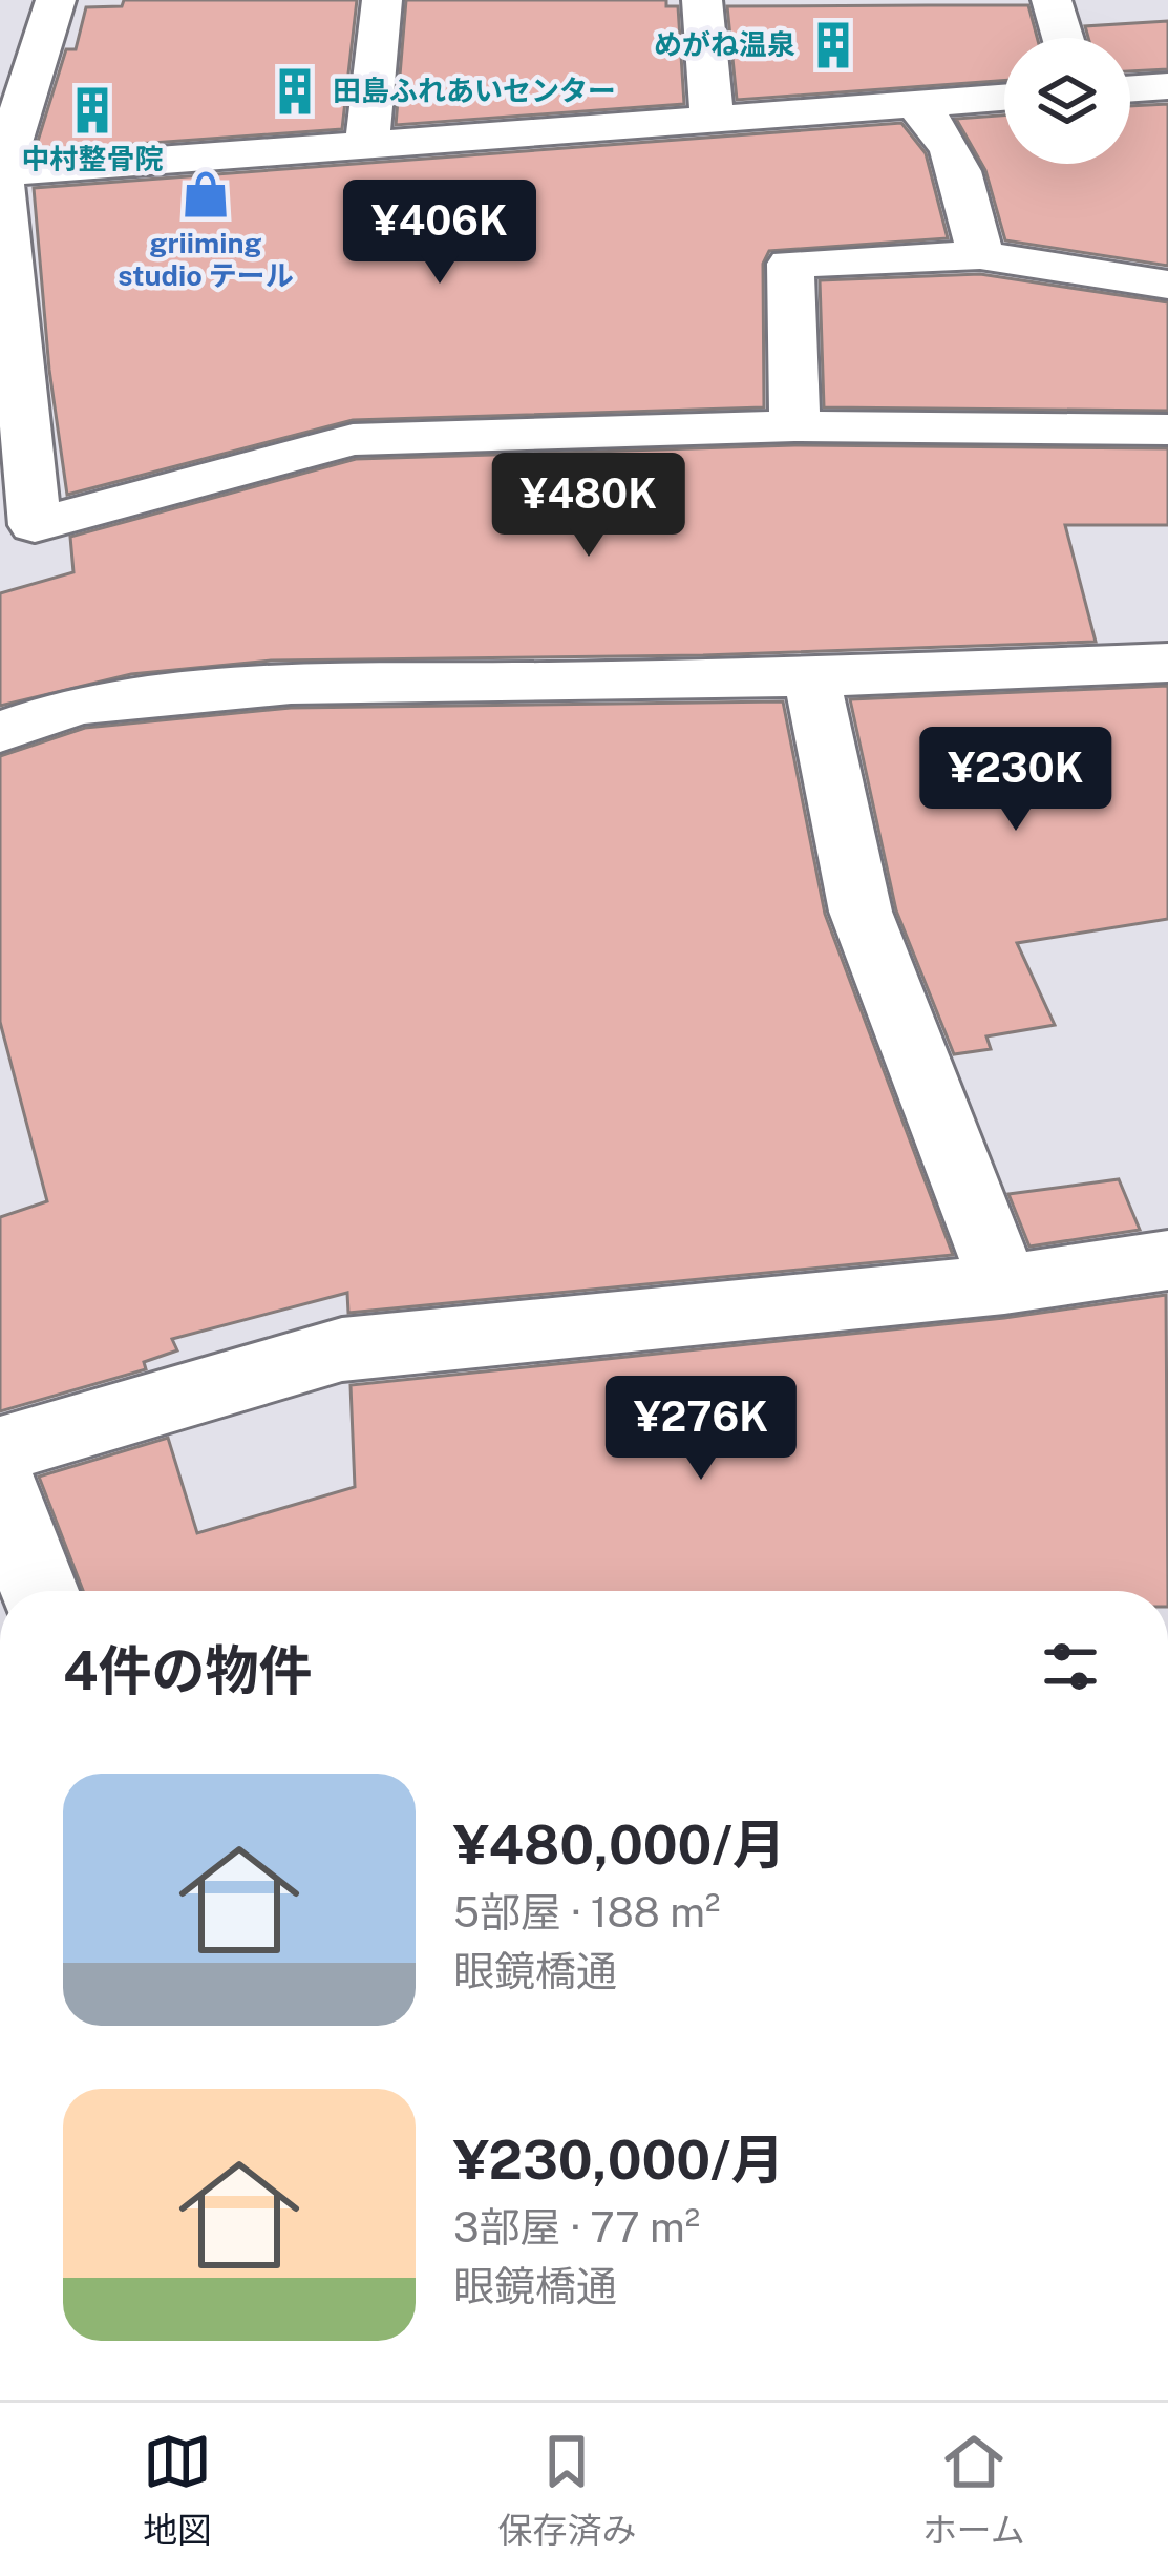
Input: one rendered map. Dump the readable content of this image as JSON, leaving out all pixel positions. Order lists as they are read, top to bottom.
{
  "places": {
    "building": ["めがね温泉", "田島ふれあいセンター", "中村整骨院"],
    "shop": ["griiming studio テール"]
  },
  "page": {
    "price": [
      "¥406K",
      "¥480K",
      "¥230K",
      "¥276K"
    ],
    "heading": "4件の物件",
    "list": [
      {
        "name": "¥480,000/月",
        "note": "5部屋 · 188 m² · 眼鏡橋通"
      },
      {
        "name": "¥230,000/月",
        "note": "3部屋 · 77 m² · 眼鏡橋通"
      }
    ],
    "tabs": ["地図", "保存済み", "ホーム"]
  }
}
